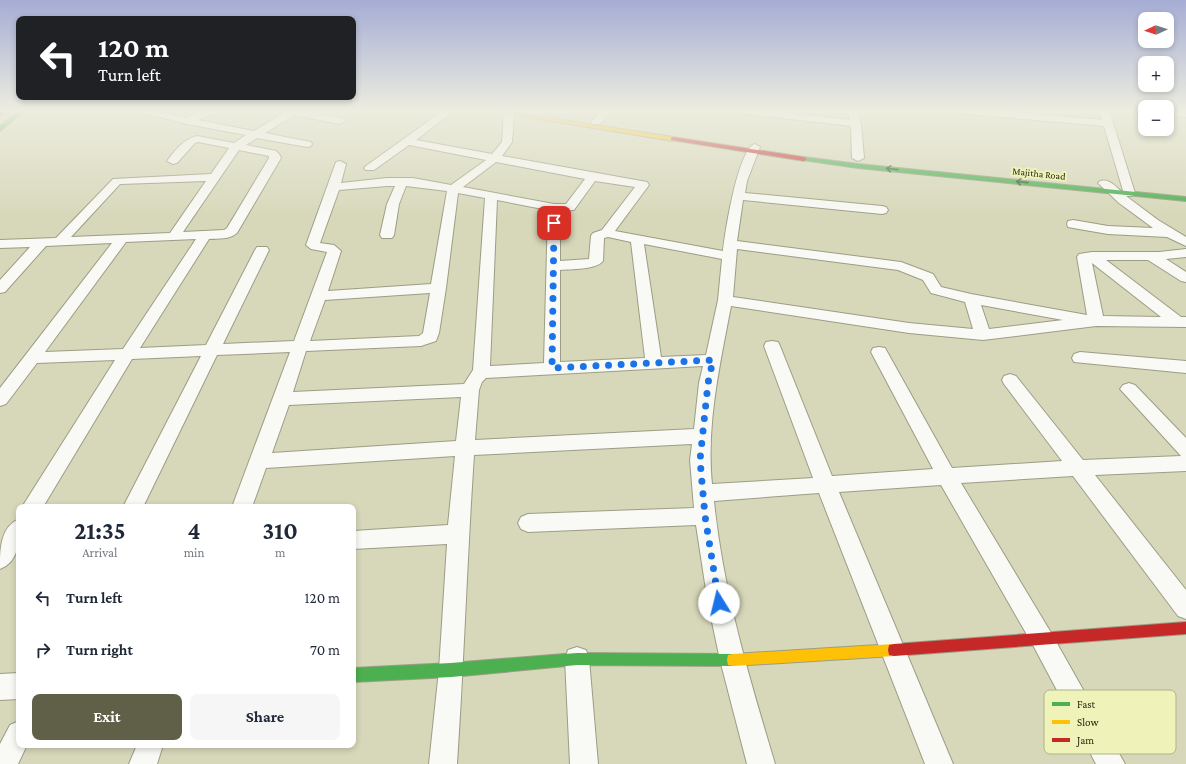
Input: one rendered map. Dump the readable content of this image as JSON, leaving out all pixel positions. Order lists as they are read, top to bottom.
{
  "streets": {
    "main road": ["Majitha Road"]
  },
  "legend": ["Fast", "Slow", "Jam"],
  "north": "left",
  "page": {
    "map_buttons": ["+", "−"],
    "turn": ["120 m", "Turn left"],
    "eta": [
      "21:35",
      "Arrival",
      "4",
      "min",
      "310",
      "m"
    ],
    "list": [
      {
        "name": "Turn left",
        "value": "120 m"
      },
      {
        "name": "Turn right",
        "value": "70 m"
      }
    ],
    "buttons": ["Exit", "Share"]
  }
}
